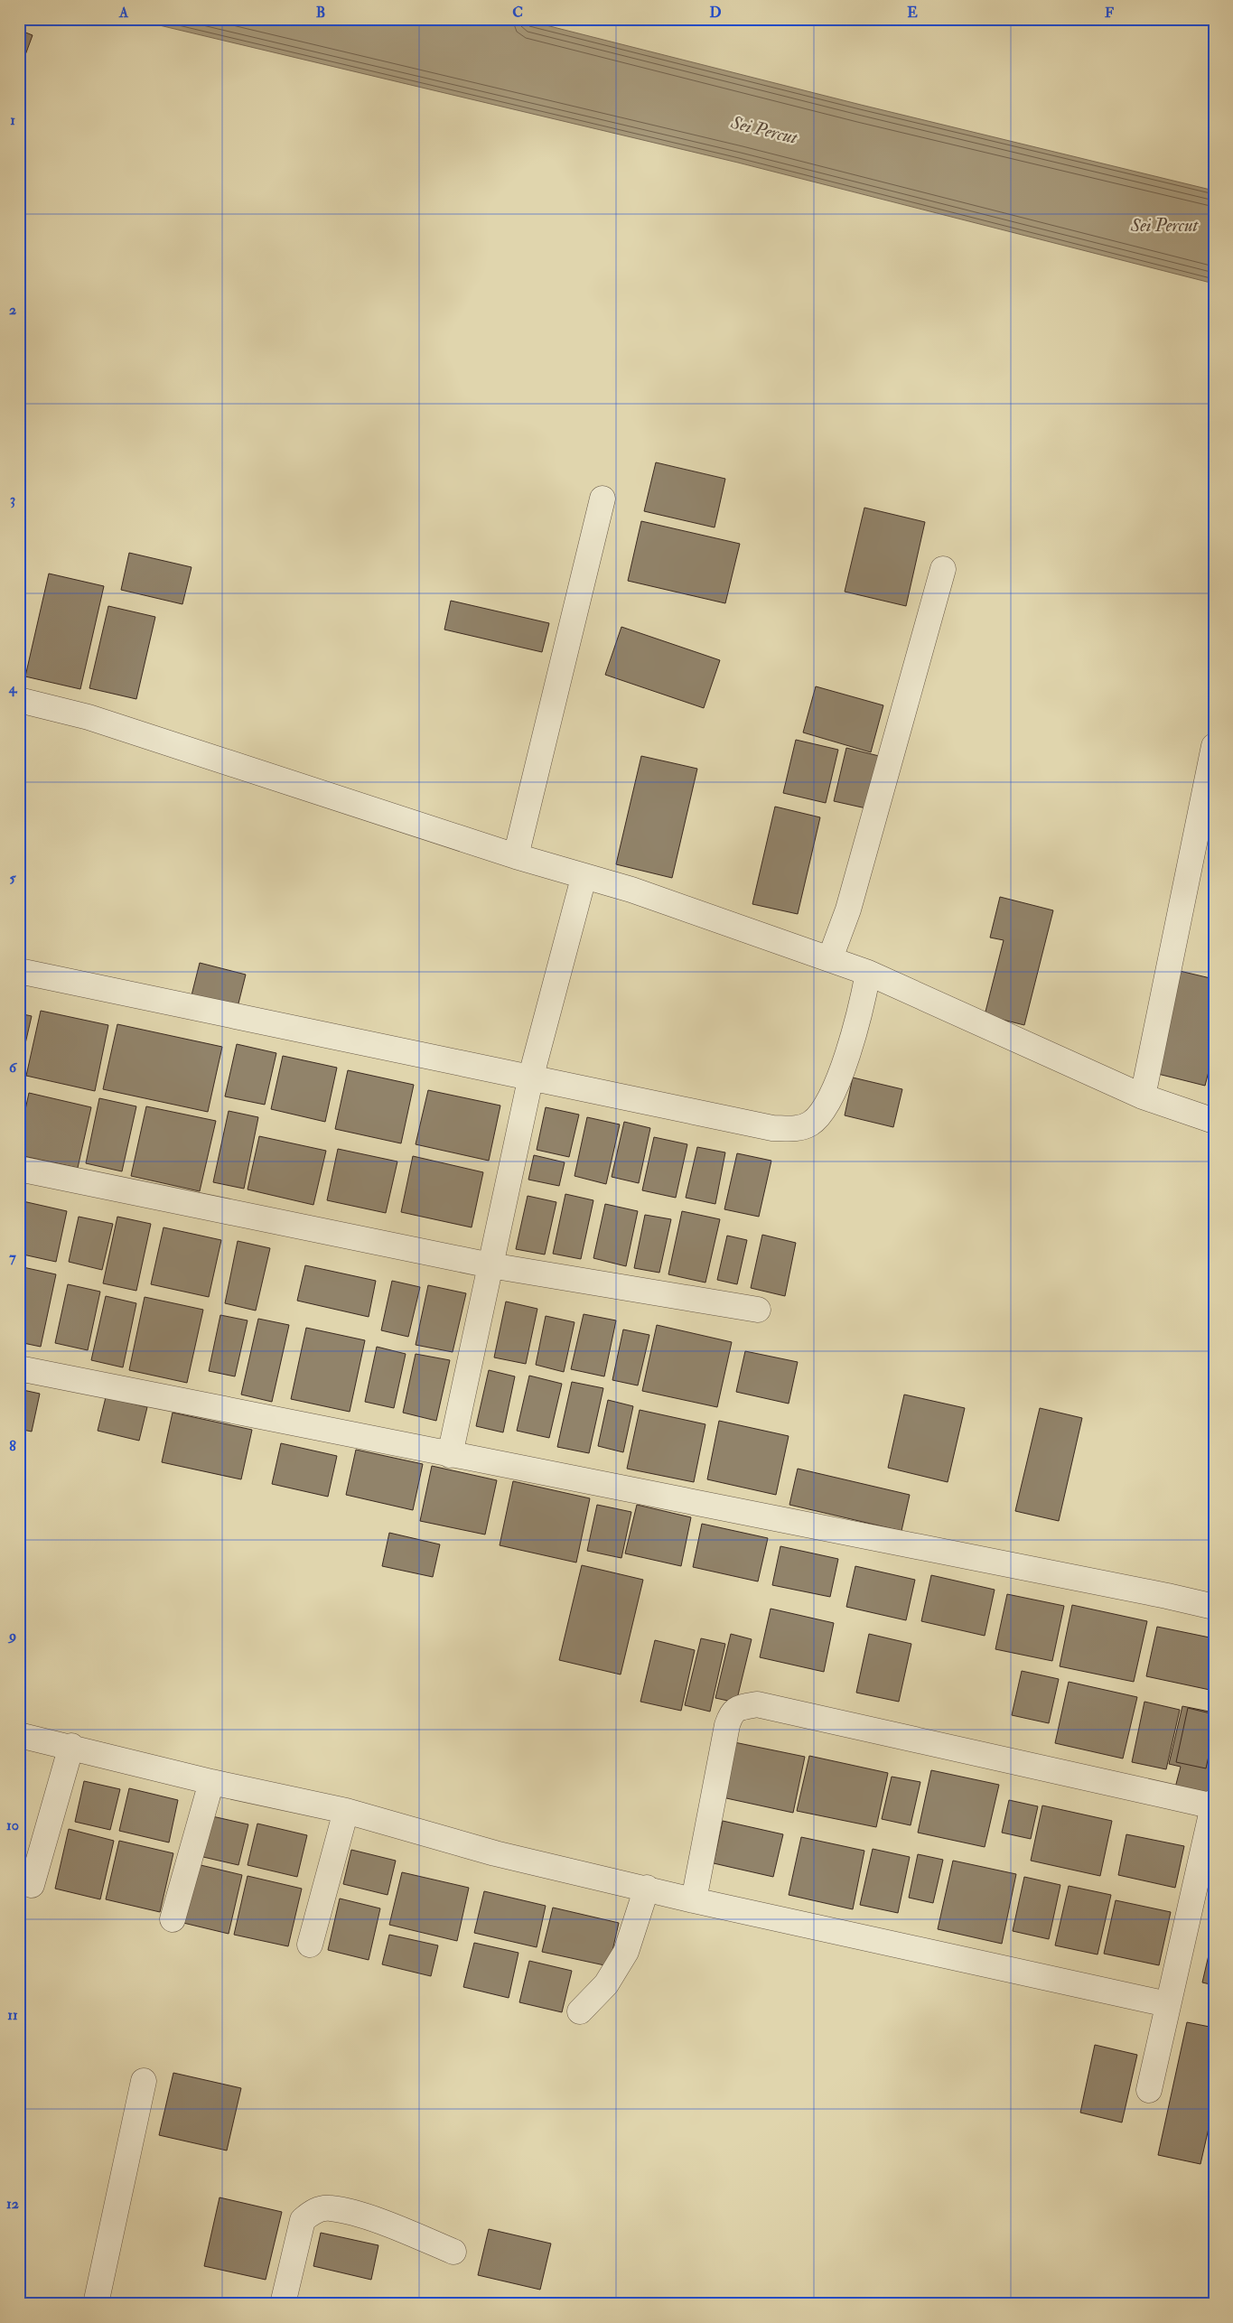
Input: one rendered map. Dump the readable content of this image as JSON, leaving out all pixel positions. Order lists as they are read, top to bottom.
{
  "water": ["Sei Percut"],
  "grid": {
    "columns": [
      "A",
      "B",
      "C",
      "D",
      "E",
      "F"
    ],
    "rows": [
      "1",
      "2",
      "3",
      "4",
      "5",
      "6",
      "7",
      "8",
      "9",
      "10",
      "11",
      "12"
    ]
  }
}
